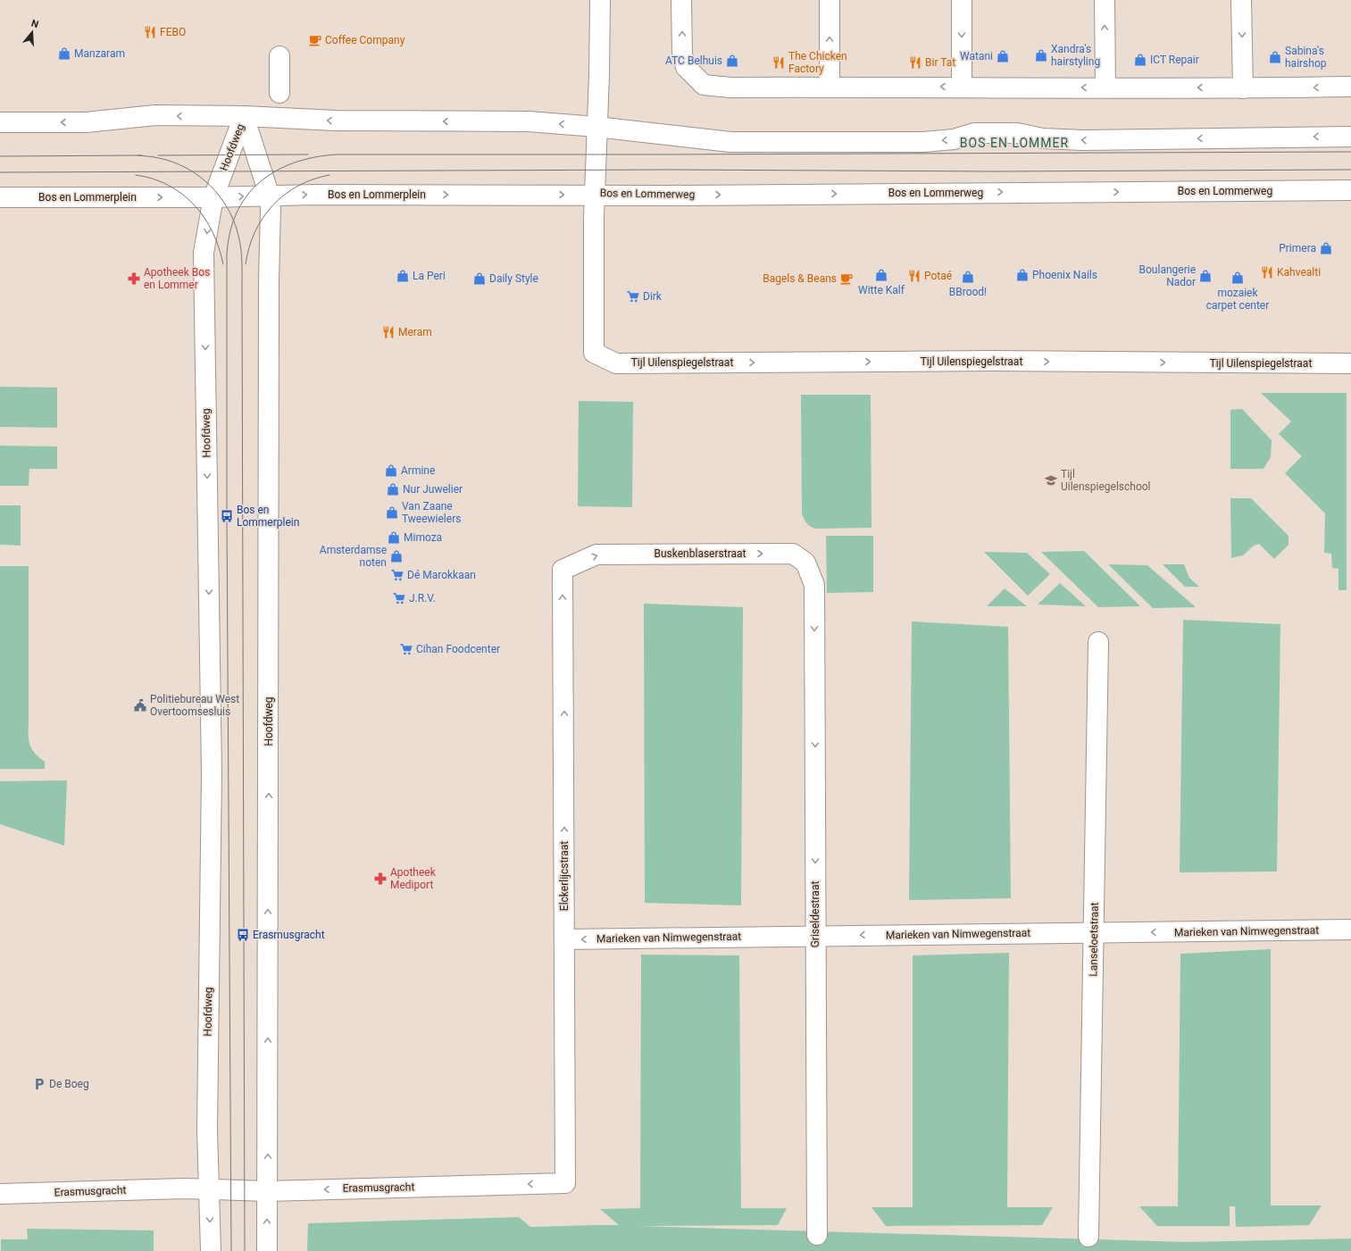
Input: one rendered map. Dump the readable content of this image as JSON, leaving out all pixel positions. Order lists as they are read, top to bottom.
{
  "streets": {
    "street": [
      "Hoofdweg",
      "Bos en Lommerweg",
      "Bos en Lommerplein",
      "Tijl Uilenspiegelstraat",
      "Buskenblaserstraat",
      "Elckerlijcstraat",
      "Griseldestraat",
      "Marieken van Nimwegenstraat",
      "Lanseloetstraat",
      "Erasmusgracht"
    ]
  },
  "crossings": [
    ["Hoofdweg", "Bos en Lommerplein"],
    ["Hoofdweg", "Erasmusgracht"],
    ["Bos en Lommerweg", "Bos en Lommerplein"],
    ["Bos en Lommerweg", "Tijl Uilenspiegelstraat"],
    ["Bos en Lommerplein", "Tijl Uilenspiegelstraat"],
    ["Buskenblaserstraat", "Elckerlijcstraat"],
    ["Buskenblaserstraat", "Griseldestraat"],
    ["Elckerlijcstraat", "Marieken van Nimwegenstraat"],
    ["Elckerlijcstraat", "Erasmusgracht"],
    ["Griseldestraat", "Marieken van Nimwegenstraat"],
    ["Marieken van Nimwegenstraat", "Lanseloetstraat"]
  ],
  "one_way": [
    "Tijl Uilenspiegelstraat",
    "Buskenblaserstraat",
    "Elckerlijcstraat",
    "Griseldestraat",
    "Marieken van Nimwegenstraat",
    "Erasmusgracht"
  ],
  "districts": ["BOS EN LOMMER"],
  "places": {
    "restaurant": [
      "FEBO",
      "The Chicken Factory",
      "Bir Tat",
      "Kahvealti",
      "Potaé",
      "Meram"
    ],
    "cafe": ["Coffee Company", "Bagels & Beans"],
    "shop": [
      "Manzaram",
      "Xandra's hairstyling",
      "Watani",
      "Sabina's hairshop",
      "ICT Repair",
      "ATC Belhuis",
      "Primera",
      "Witte Kalf",
      "Phoenix Nails",
      "La Peri",
      "Boulangerie Nador",
      "BBrood!",
      "mozaiek carpet center",
      "Daily Style",
      "Armine",
      "Nur Juwelier",
      "Van Zaane Tweewielers",
      "Mimoza",
      "Amsterdamse noten"
    ],
    "pharmacy": ["Apotheek Bos en Lommer", "Apotheek Mediport"],
    "supermarket": [
      "Dirk",
      "Dé Marokkaan",
      "J.R.V.",
      "Cihan Foodcenter"
    ],
    "school or university": ["Tijl Uilenspiegelschool"],
    "bus stop": ["Bos en Lommerplein", "Erasmusgracht"],
    "public building": ["Politiebureau West Overtoomsesluis"],
    "parking": ["De Boeg"]
  },
  "north": "top"
}
